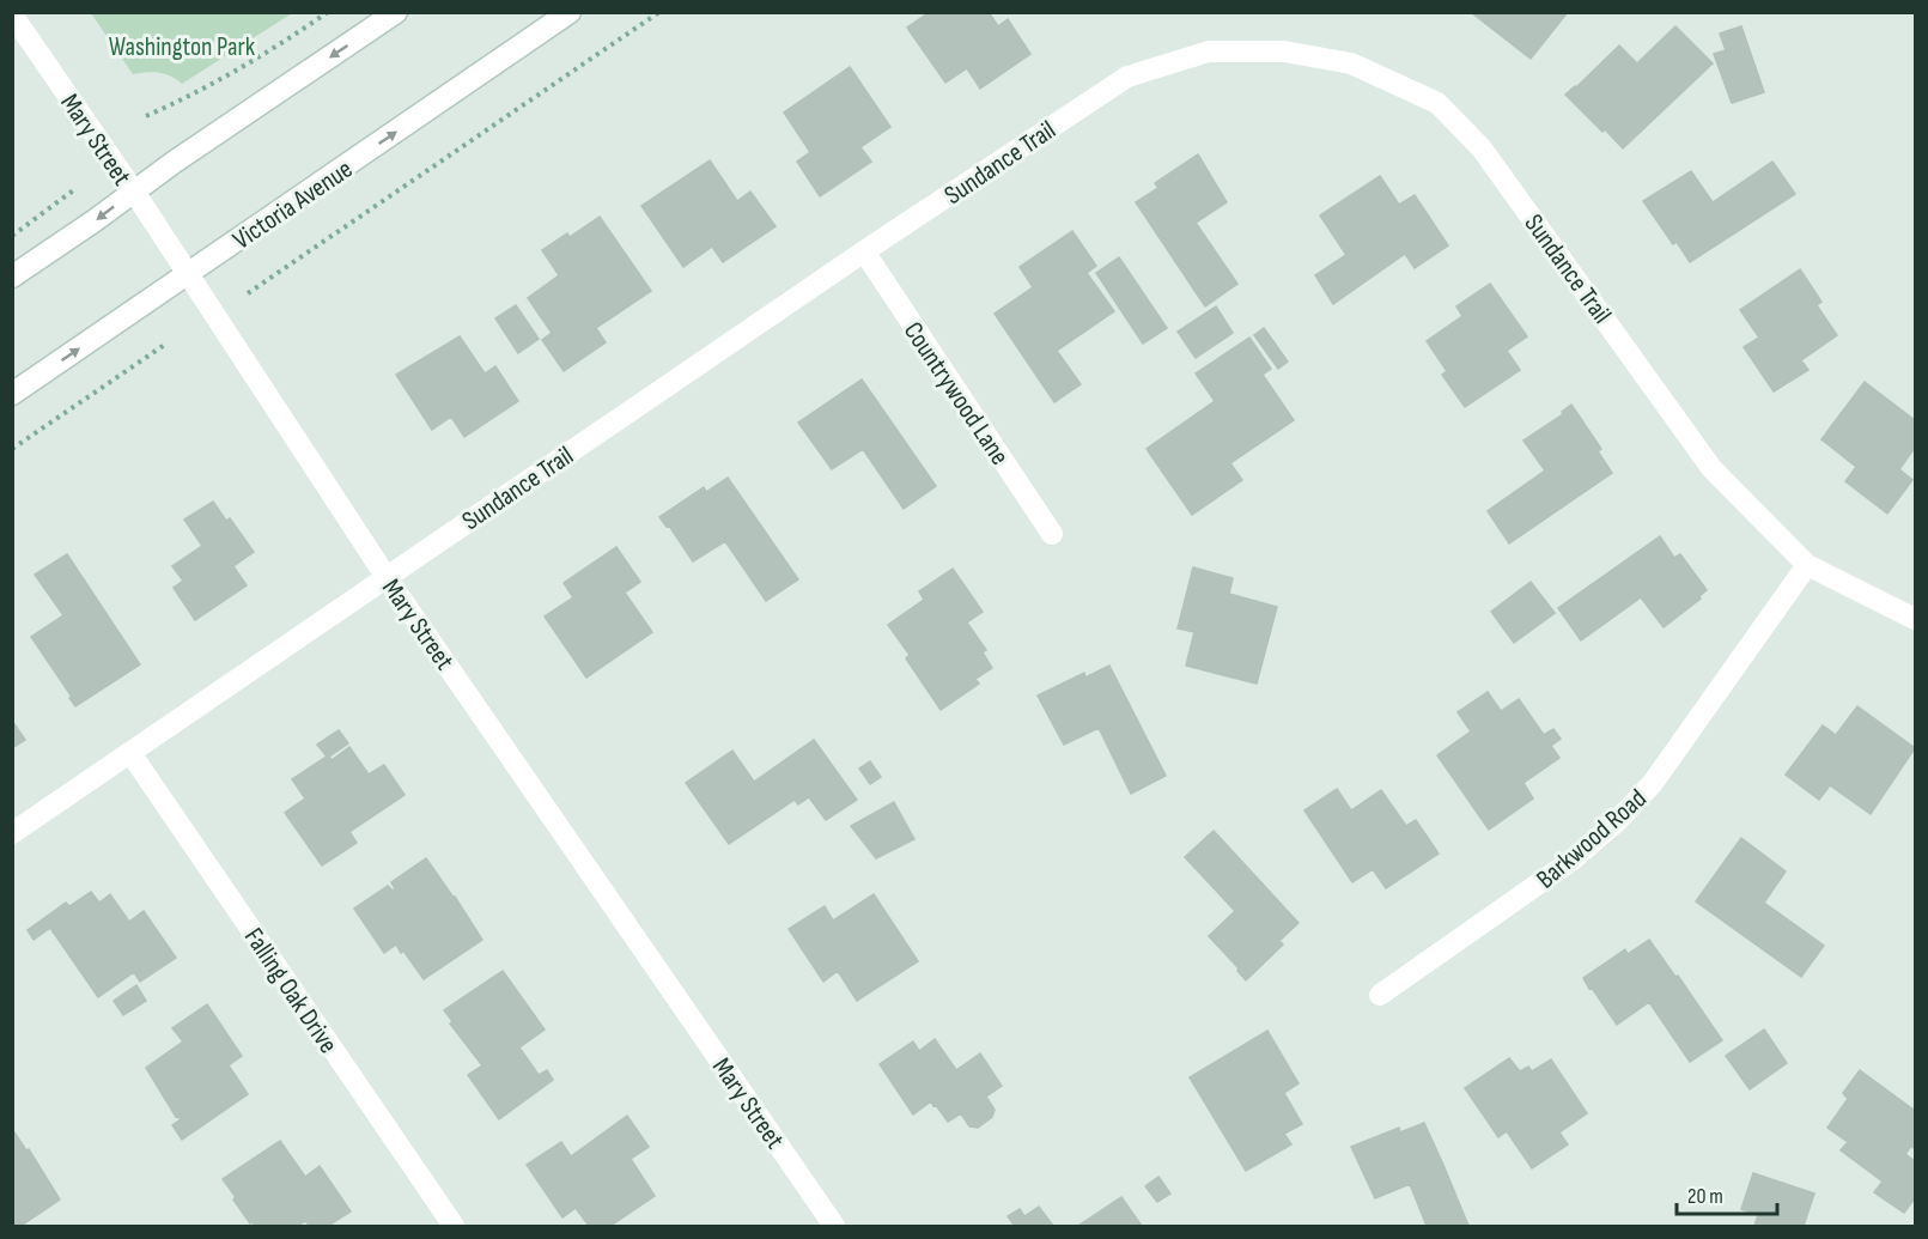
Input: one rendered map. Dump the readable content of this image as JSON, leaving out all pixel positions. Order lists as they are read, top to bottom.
{
  "streets": {
    "street": [
      "Mary Street",
      "Sundance Trail",
      "Victoria Avenue",
      "Countrywood Lane",
      "Barkwood Road",
      "Falling Oak Drive"
    ]
  },
  "crossings": [
    ["Mary Street", "Sundance Trail"],
    ["Mary Street", "Victoria Avenue"],
    ["Sundance Trail", "Countrywood Lane"],
    ["Sundance Trail", "Barkwood Road"],
    ["Sundance Trail", "Falling Oak Drive"]
  ],
  "parks": ["Washington Park"],
  "scale_bar": "20 m"
}
